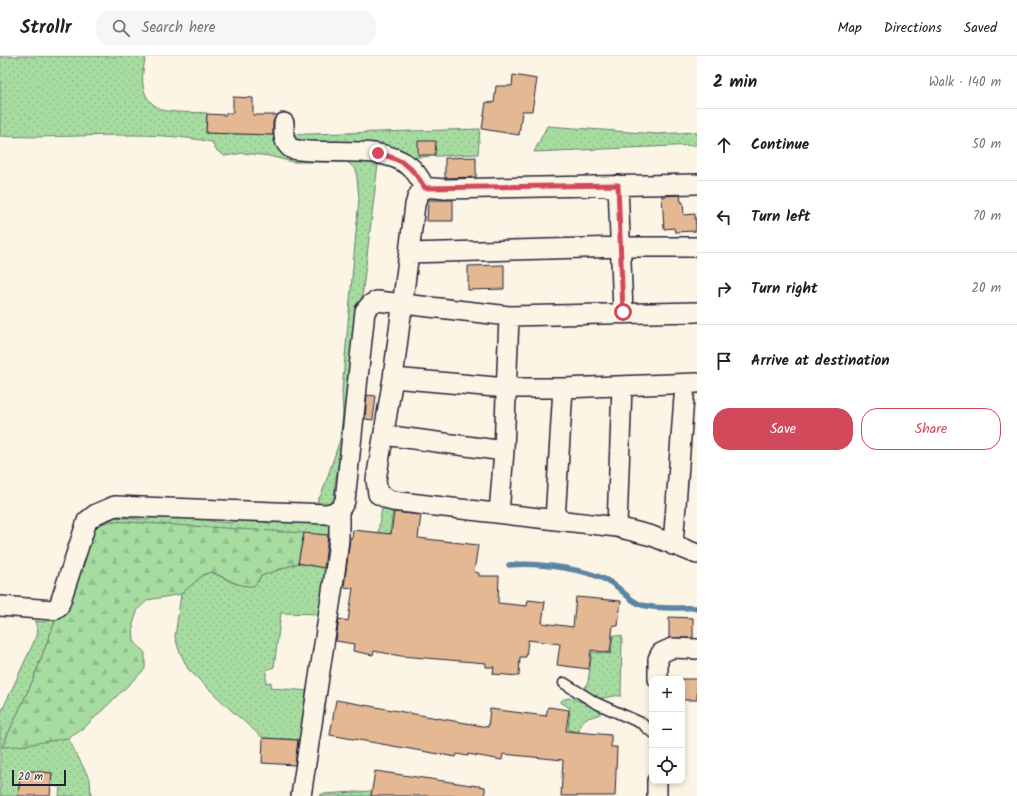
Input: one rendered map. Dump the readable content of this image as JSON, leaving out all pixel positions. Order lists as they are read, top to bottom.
{
  "scale_bar": "20 m",
  "page": {
    "header": "Strollr",
    "search": "Search here",
    "nav": ["Map", "Directions", "Saved"],
    "heading": ["2 min", "Walk · 140 m"],
    "list": [
      ["Continue", "50 m"],
      ["Turn left", "70 m"],
      ["Turn right", "20 m"],
      "Arrive at destination"
    ],
    "buttons": ["Save", "Share"],
    "map_buttons": ["+", "−"],
    "scale": "20 m"
  }
}
